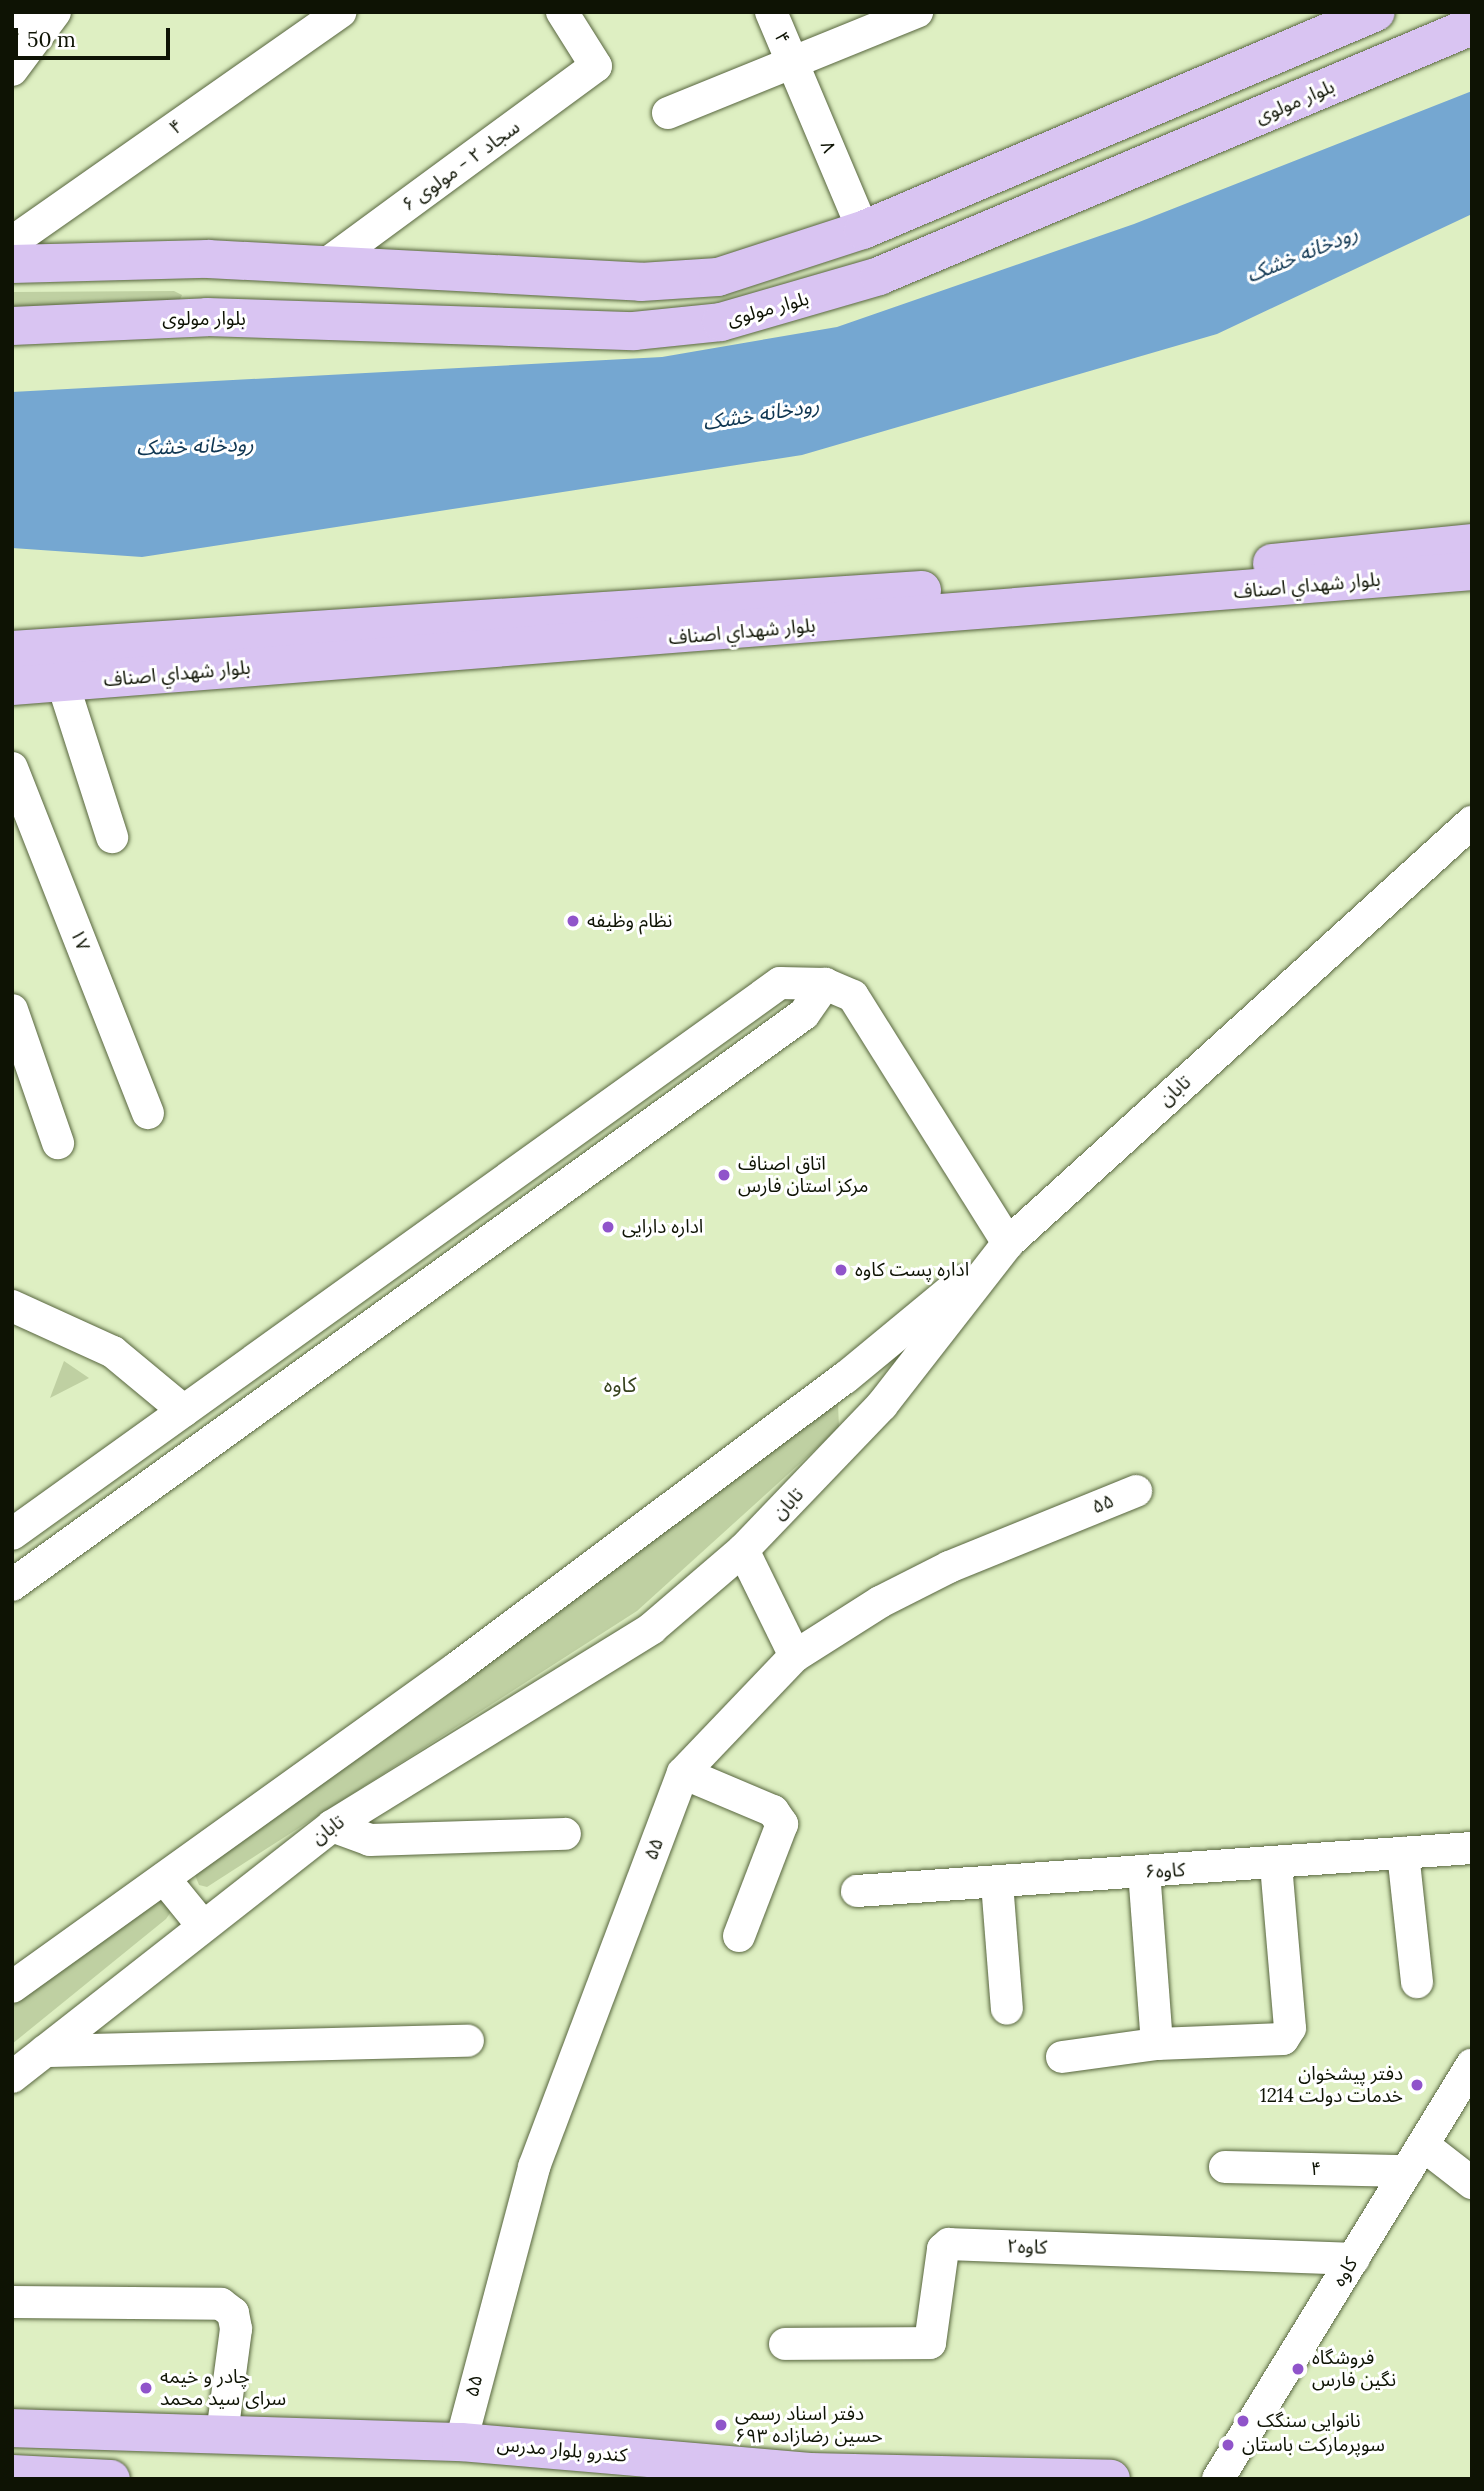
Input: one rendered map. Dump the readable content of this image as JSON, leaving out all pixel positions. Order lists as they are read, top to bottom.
{
  "streets": {
    "main road": ["بلوار مولوی", "بلوار شهداي اصناف", "کندرو بلوار مدرس"],
    "street": [
      "۴",
      "۸",
      "سجاد ۲ - مولوی ۶",
      "۱۷",
      "تابان",
      "۵۵",
      "کاوه۶",
      "کاوه۲",
      "کاوه"
    ]
  },
  "crossings": [
    ["۴", "۸"],
    ["۴", "کاوه"],
    ["۵۵", "کندرو بلوار مدرس"],
    ["کاوه۲", "کاوه"]
  ],
  "districts": ["کاوه"],
  "water": ["رودخانه خشک"],
  "places": [
    "نظام وظیفه",
    "اتاق اصناف مرکز استان فارس",
    "اداره دارایی",
    "اداره پست کاوه",
    "دفتر پیشخوان خدمات دولت 1214",
    "فروشگاه نگین فارس",
    "چادر و خیمه سرای سید محمد",
    "نانوایی سنگک",
    "دفتر اسناد رسمی ۶۹۳ حسین رضازاده",
    "سوپرمارکت باستان"
  ],
  "scale_bar": "50 m"
}
